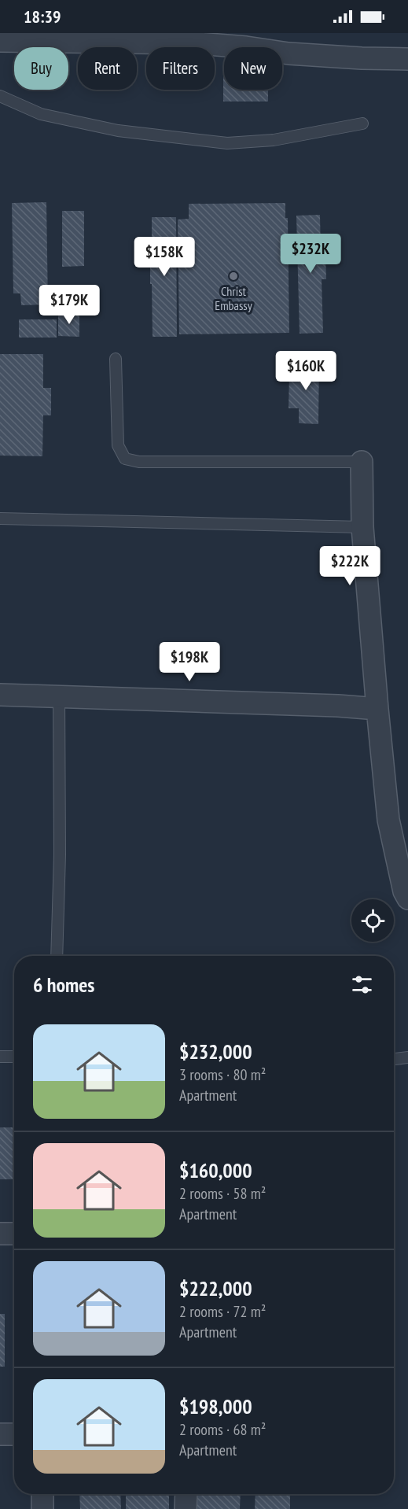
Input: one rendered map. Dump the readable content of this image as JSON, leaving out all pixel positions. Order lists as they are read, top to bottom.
{
  "places": ["Christ Embassy"],
  "page": {
    "status": "18:39",
    "chip": [
      "Buy",
      "Rent",
      "Filters",
      "New"
    ],
    "price": [
      "$232K",
      "$158K",
      "$179K",
      "$160K",
      "$222K",
      "$198K"
    ],
    "heading": "6 homes",
    "list": [
      {
        "name": "$232,000",
        "note": "3 rooms · 80 m² · Apartment"
      },
      {
        "name": "$160,000",
        "note": "2 rooms · 58 m² · Apartment"
      },
      {
        "name": "$222,000",
        "note": "2 rooms · 72 m² · Apartment"
      },
      {
        "name": "$198,000",
        "note": "2 rooms · 68 m² · Apartment"
      }
    ]
  }
}
